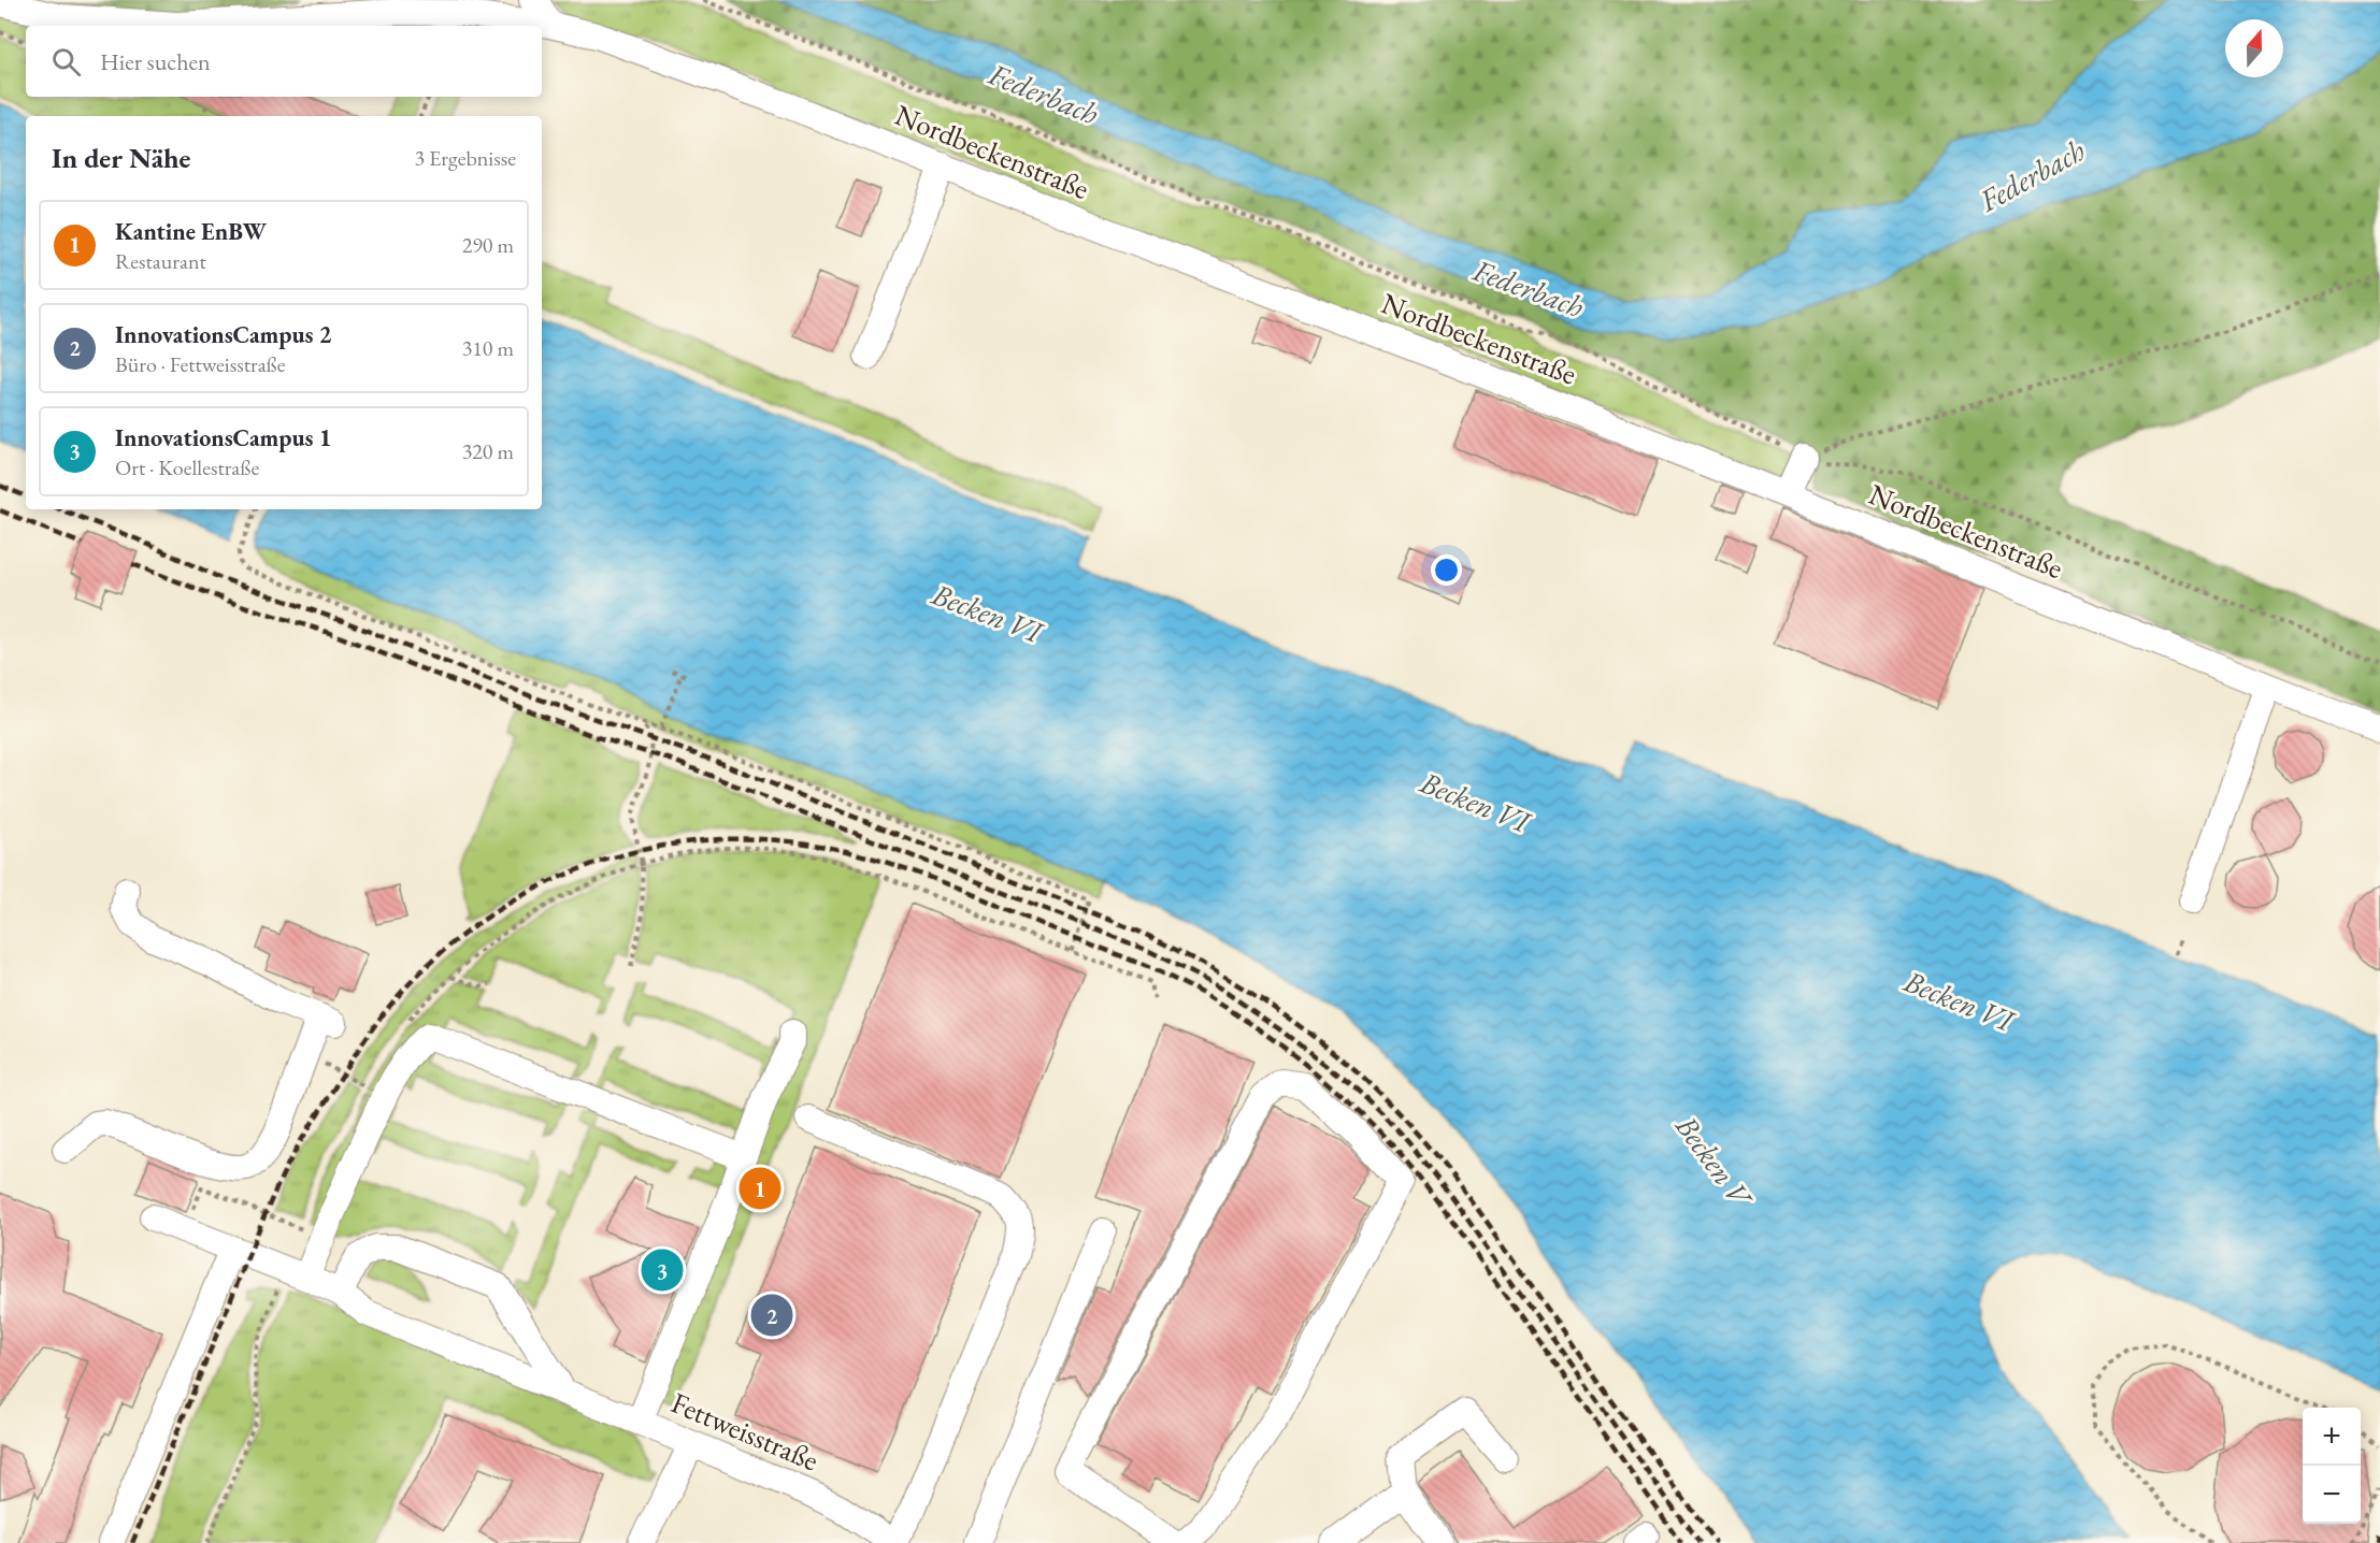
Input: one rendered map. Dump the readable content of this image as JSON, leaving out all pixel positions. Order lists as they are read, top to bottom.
{
  "streets": {
    "street": ["Nordbeckenstraße", "Fettweisstraße"]
  },
  "water": ["Federbach", "Becken VI", "Becken V"],
  "north": "top",
  "page": {
    "search": "Hier suchen",
    "heading": ["In der Nähe", "3 Ergebnisse"],
    "list": [
      {
        "mark": "1",
        "name": "Kantine EnBW",
        "note": "Restaurant",
        "value": "290 m"
      },
      {
        "mark": "2",
        "name": "InnovationsCampus 2",
        "note": "Büro · Fettweisstraße",
        "value": "310 m"
      },
      {
        "mark": "3",
        "name": "InnovationsCampus 1",
        "note": "Ort · Koellestraße",
        "value": "320 m"
      }
    ],
    "pins": ["1", "3", "2"],
    "map_buttons": ["+", "−"]
  }
}
